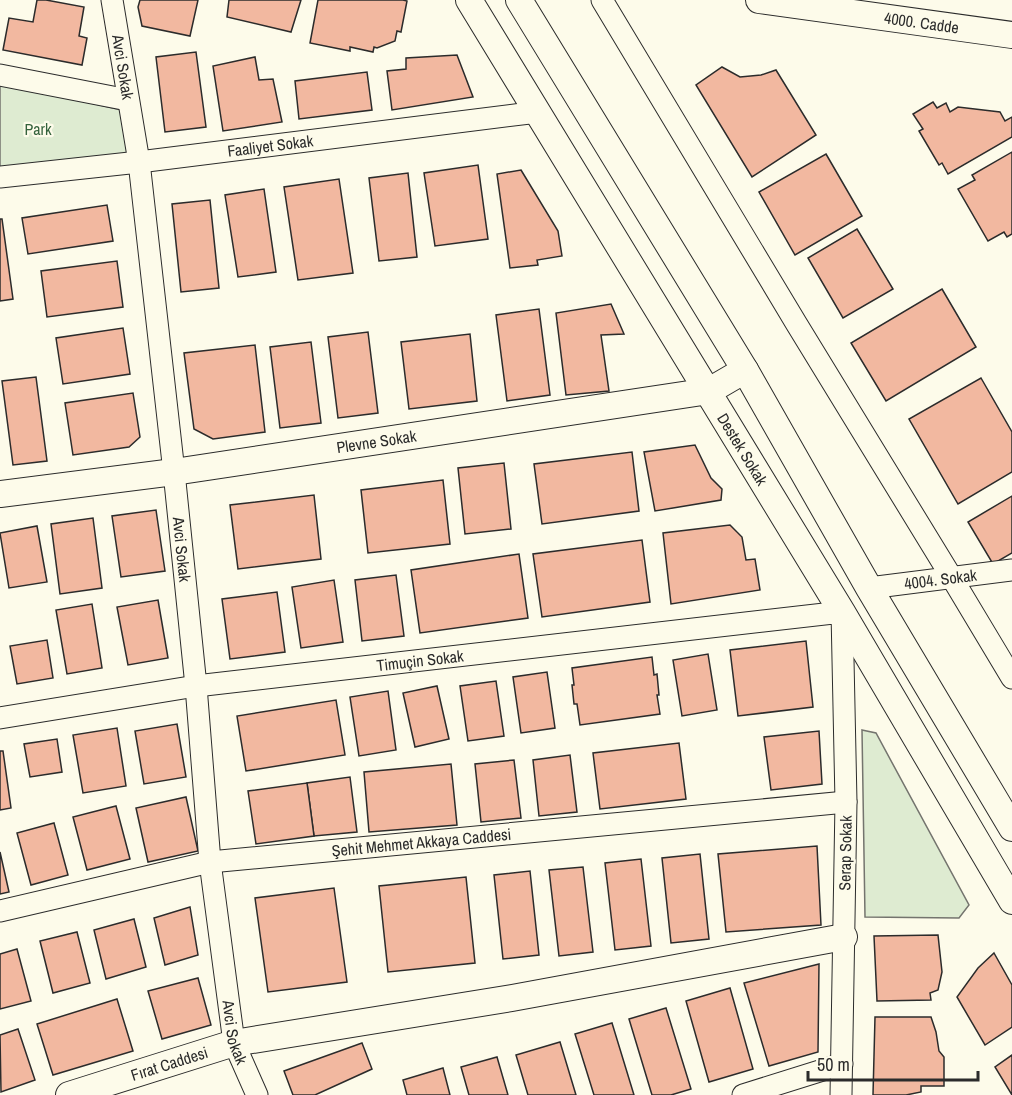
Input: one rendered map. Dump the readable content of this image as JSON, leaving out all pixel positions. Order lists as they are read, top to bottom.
{
  "streets": {
    "street": [
      "4000. Cadde",
      "Avci Sokak",
      "Faaliyet Sokak",
      "Plevne Sokak",
      "Destek Sokak",
      "4004. Sokak",
      "Timuçin Sokak",
      "Şehit Mehmet Akkaya Caddesi",
      "Serap Sokak",
      "Fırat Caddesi"
    ]
  },
  "crossings": [
    ["Avci Sokak", "Faaliyet Sokak"],
    ["Avci Sokak", "Plevne Sokak"],
    ["Avci Sokak", "Timuçin Sokak"],
    ["Avci Sokak", "Şehit Mehmet Akkaya Caddesi"],
    ["Avci Sokak", "Fırat Caddesi"],
    ["Faaliyet Sokak", "Destek Sokak"],
    ["Plevne Sokak", "Destek Sokak"],
    ["Destek Sokak", "Timuçin Sokak"],
    ["Destek Sokak", "Serap Sokak"],
    ["Timuçin Sokak", "Serap Sokak"],
    ["Şehit Mehmet Akkaya Caddesi", "Serap Sokak"],
    ["Serap Sokak", "Fırat Caddesi"]
  ],
  "parks": ["Park"],
  "scale_bar": "50 m"
}
